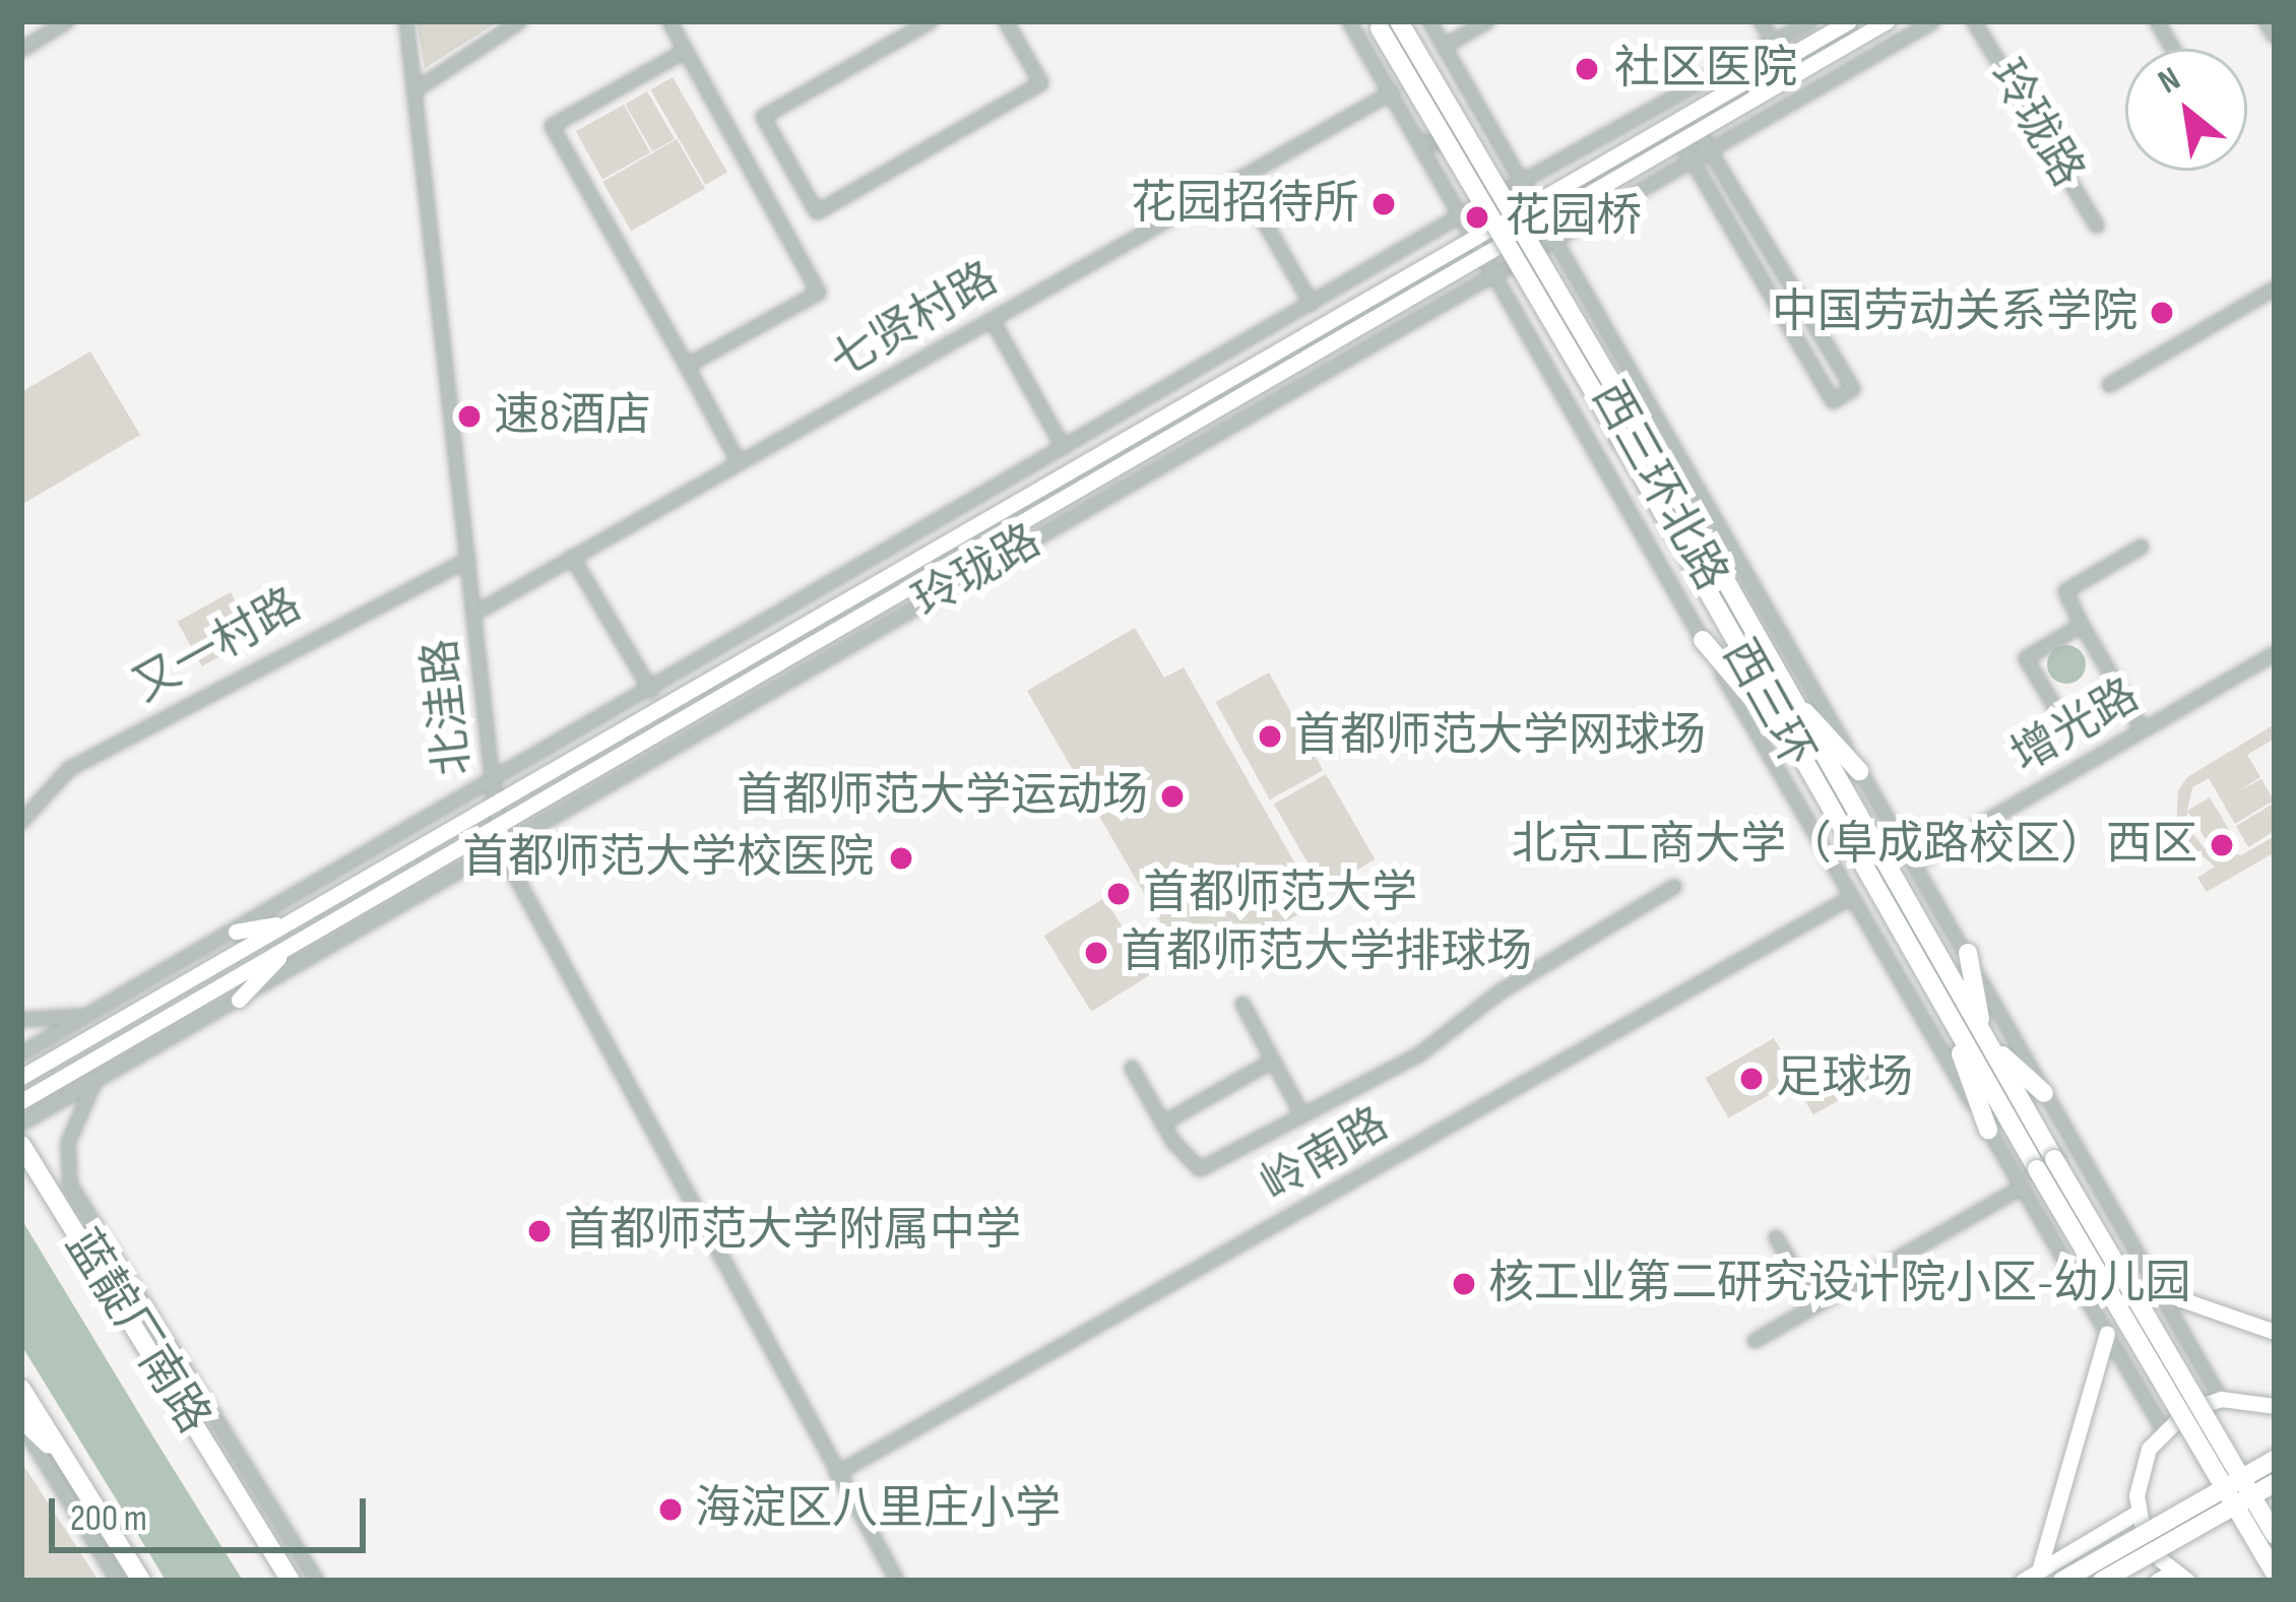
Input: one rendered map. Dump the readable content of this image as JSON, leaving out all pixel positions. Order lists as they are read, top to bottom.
{
  "streets": {
    "highway": ["西三环", "蓝靛厂南路"],
    "main road": ["玲珑路"],
    "street": [
      "七贤村路",
      "西三环北路",
      "又一村路",
      "北洼路",
      "增光路",
      "岭南路"
    ]
  },
  "crossings": [
    ["玲珑路", "西三环北路"],
    ["玲珑路", "北洼路"],
    ["七贤村路", "西三环北路"],
    ["七贤村路", "北洼路"],
    ["西三环北路", "增光路"],
    ["西三环北路", "岭南路"],
    ["又一村路", "北洼路"],
    ["北洼路", "岭南路"]
  ],
  "places": [
    "社区医院",
    "花园招待所",
    "花园桥",
    "中国劳动关系学院",
    "速8酒店",
    "首都师范大学网球场",
    "首都师范大学运动场",
    "北京工商大学（阜成路校区）西区",
    "首都师范大学校医院",
    "首都师范大学",
    "首都师范大学排球场",
    "足球场",
    "首都师范大学附属中学",
    "核工业第二研究设计院小区-幼儿园",
    "海淀区八里庄小学"
  ],
  "scale_bar": "200 m",
  "north": "top left"
}
